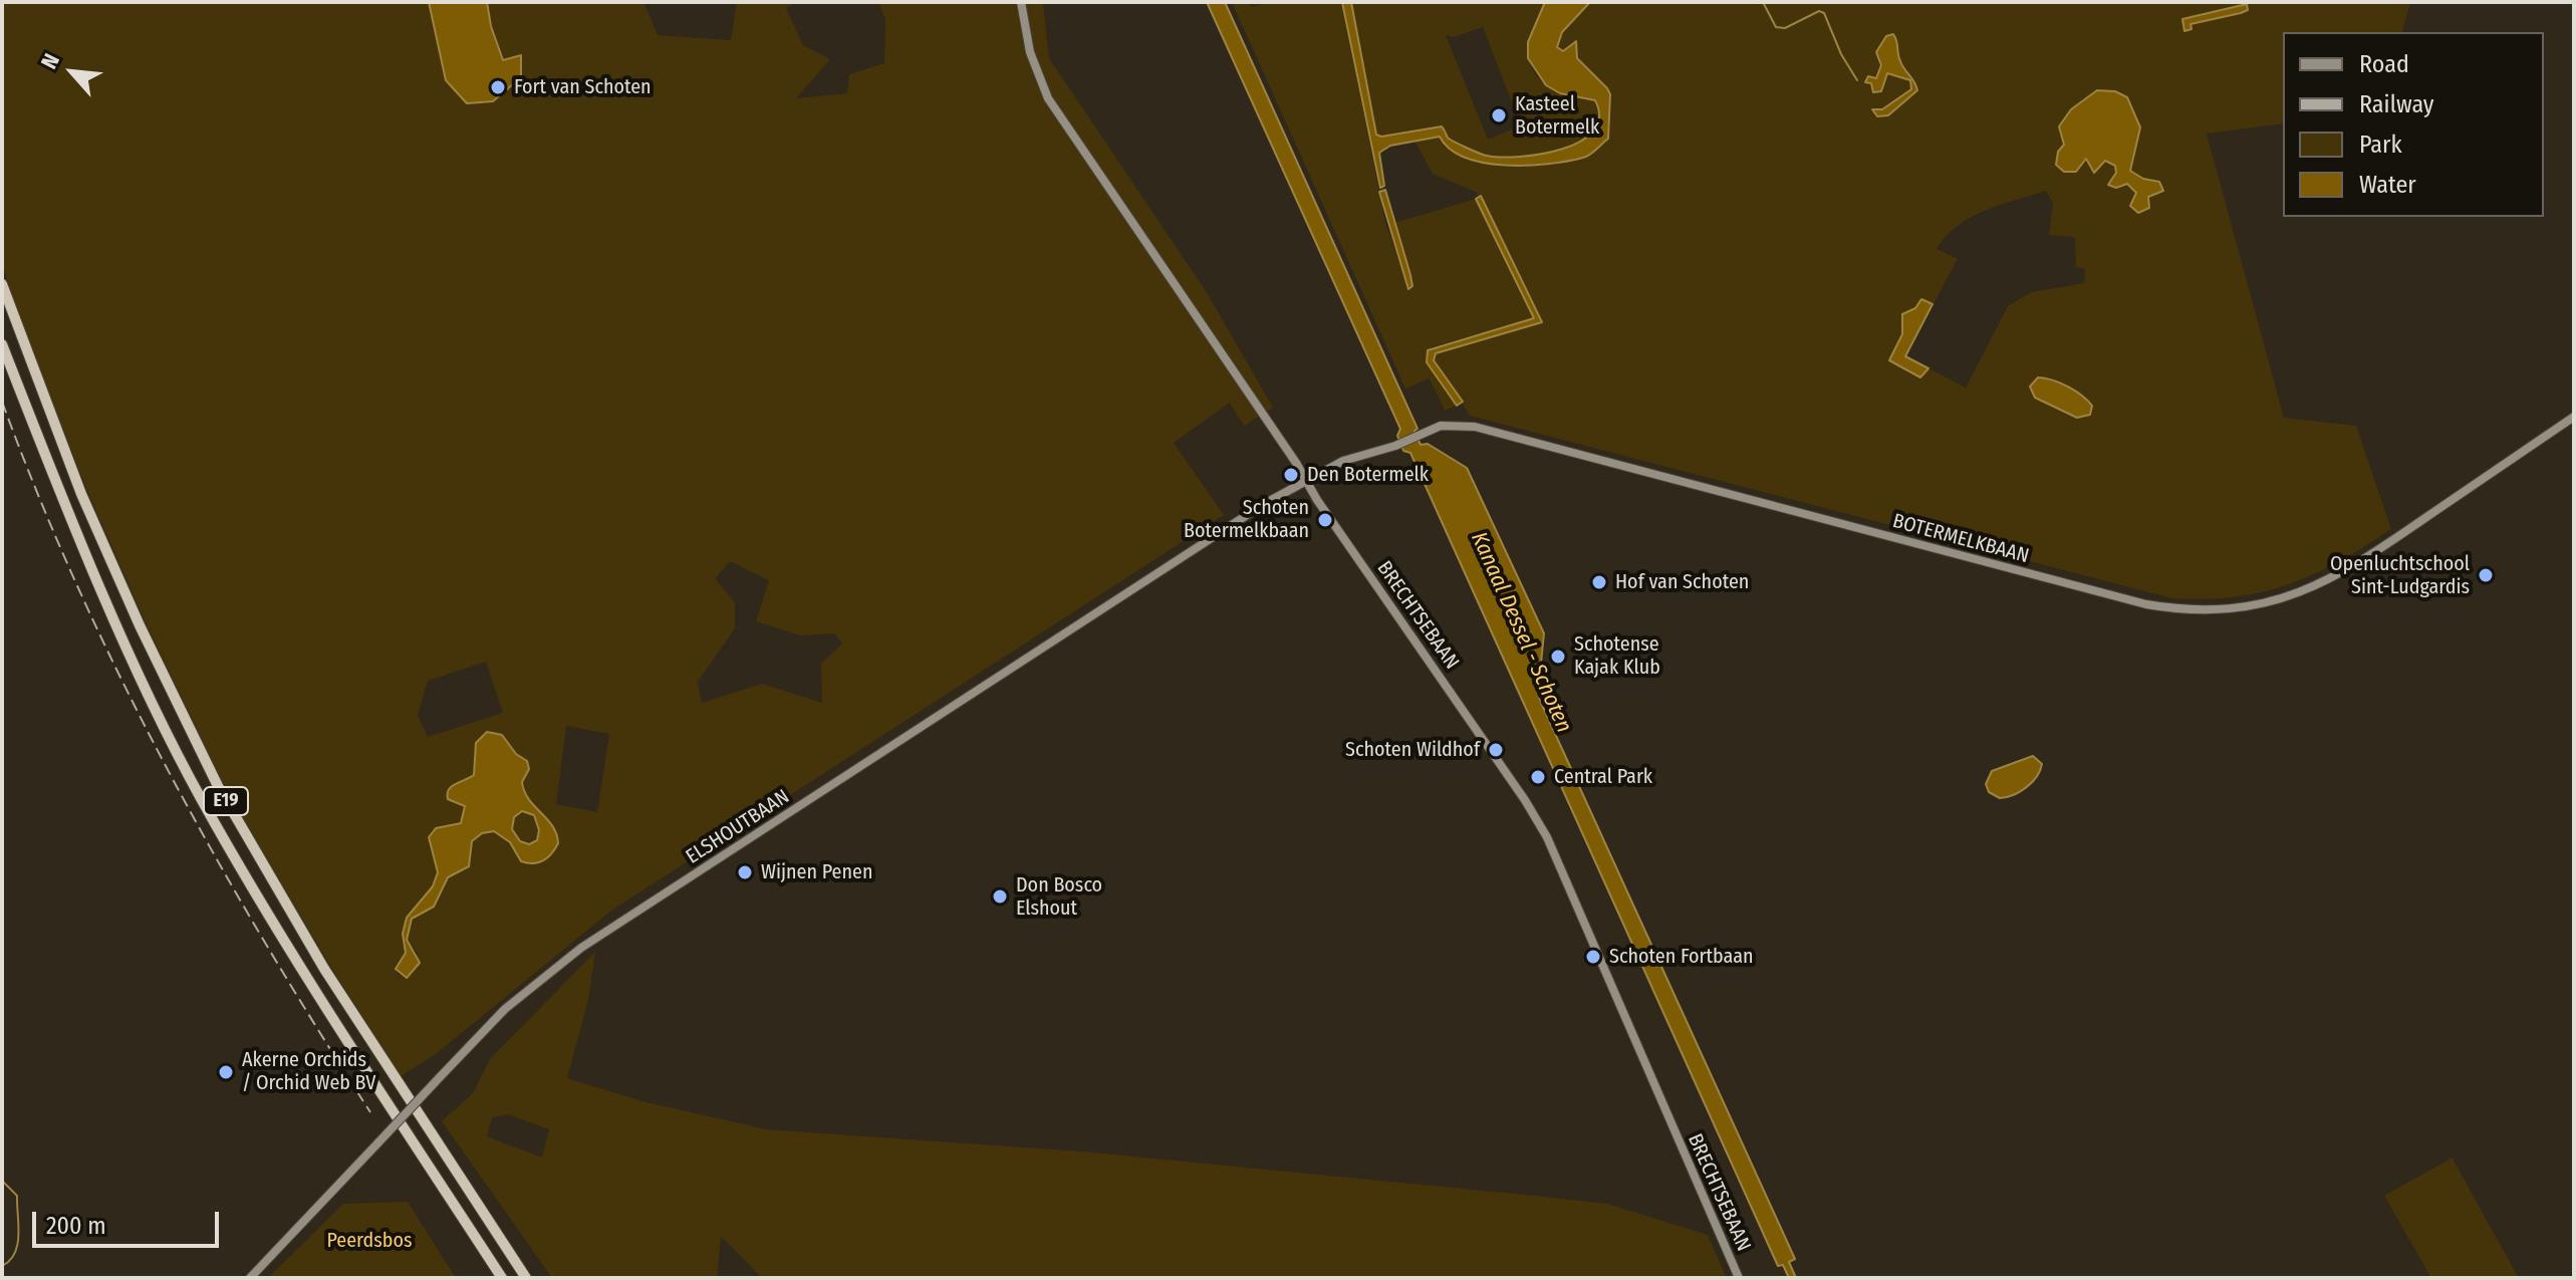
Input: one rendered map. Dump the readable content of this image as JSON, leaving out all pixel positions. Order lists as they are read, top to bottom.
{
  "streets": {
    "highway": ["E19"],
    "main road": ["BOTERMELKBAAN", "BRECHTSEBAAN", "ELSHOUTBAAN"]
  },
  "crossings": [
    ["BOTERMELKBAAN", "BRECHTSEBAAN"],
    ["BOTERMELKBAAN", "ELSHOUTBAAN"],
    ["BRECHTSEBAAN", "ELSHOUTBAAN"]
  ],
  "water": ["Kanaal Dessel - Schoten"],
  "parks": ["Peerdsbos"],
  "places": [
    "Fort van Schoten",
    "Kasteel Botermelk",
    "Den Botermelk",
    "Schoten Botermelkbaan",
    "Openluchtschool Sint-Ludgardis",
    "Hof van Schoten",
    "Schotense Kajak Klub",
    "Schoten Wildhof",
    "Central Park",
    "Wijnen Penen",
    "Don Bosco Elshout",
    "Schoten Fortbaan",
    "Akerne Orchids / Orchid Web BV"
  ],
  "legend": [
    "Road",
    "Railway",
    "Park",
    "Water"
  ],
  "scale_bar": "200 m",
  "north": "top left"
}
